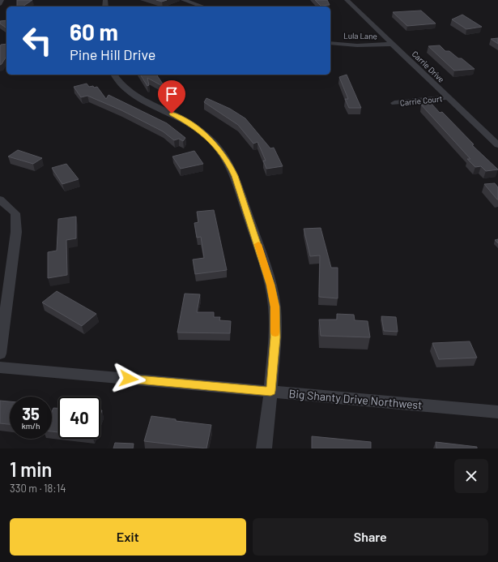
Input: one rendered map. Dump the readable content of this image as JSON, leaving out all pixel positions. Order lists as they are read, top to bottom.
{
  "streets": {
    "street": [
      "Lula Lane",
      "Carrie Drive",
      "Carrie Court",
      "Big Shanty Drive Northwest"
    ]
  },
  "crossings": [
    ["Lula Lane", "Carrie Drive"],
    ["Carrie Drive", "Carrie Court"]
  ],
  "page": {
    "turn": ["60 m", "Pine Hill Drive"],
    "speed": "35 km/h",
    "limit": "40",
    "heading": ["1 min", "330 m · 18:14"],
    "buttons": ["Exit", "Share"]
  }
}
